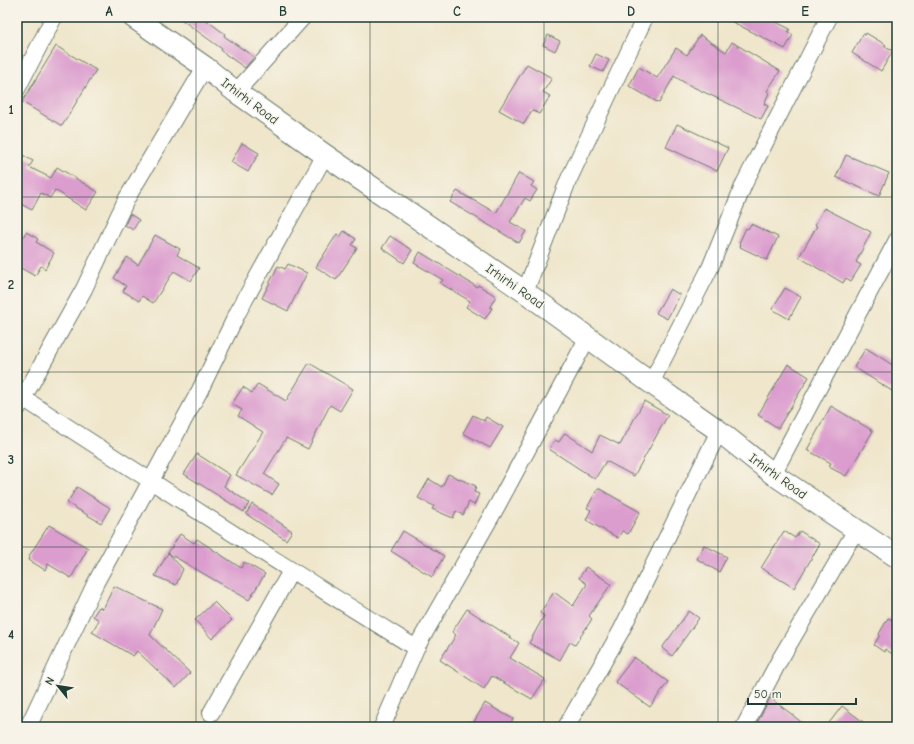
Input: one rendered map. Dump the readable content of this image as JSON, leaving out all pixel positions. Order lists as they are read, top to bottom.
{
  "streets": {
    "street": ["Irhirhi Road"]
  },
  "scale_bar": "50 m",
  "north": "top left",
  "grid": {
    "columns": [
      "A",
      "B",
      "C",
      "D",
      "E"
    ],
    "rows": [
      "1",
      "2",
      "3",
      "4"
    ]
  }
}
